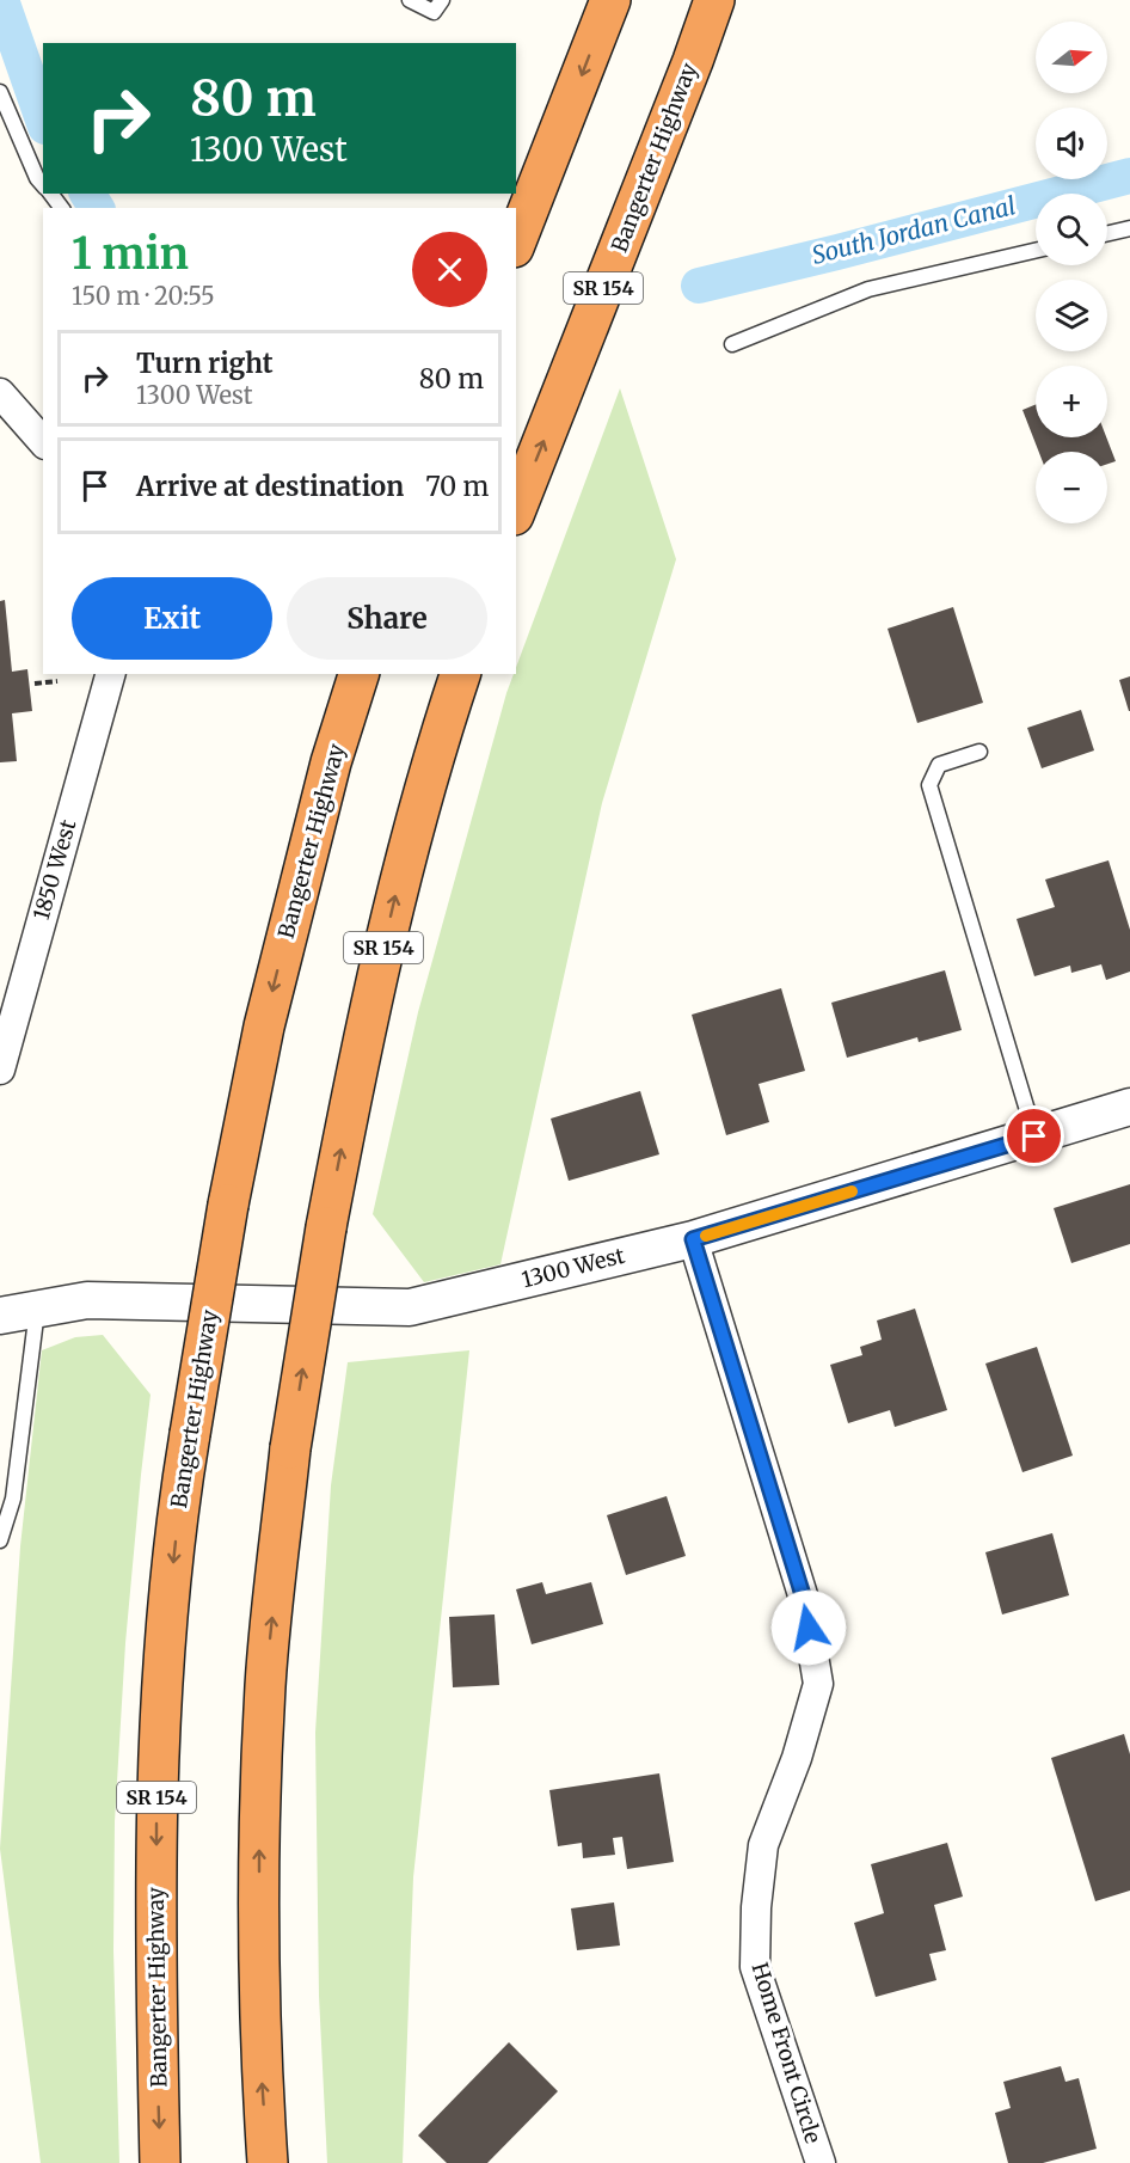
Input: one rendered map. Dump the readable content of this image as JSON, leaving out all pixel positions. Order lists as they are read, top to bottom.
{
  "streets": {
    "highway": ["Bangerter Highway", "SR 154"],
    "street": ["1850 West", "1300 West", "Home Front Circle"]
  },
  "crossings": [
    ["1300 West", "Home Front Circle"]
  ],
  "water": ["South Jordan Canal"],
  "north": "right",
  "page": {
    "map_buttons": ["+", "−"],
    "turn": ["80 m", "1300 West"],
    "heading": ["1 min", "150 m · 20:55"],
    "list": [
      {
        "name": "Turn right",
        "note": "1300 West",
        "value": "80 m"
      },
      {
        "name": "Arrive at destination",
        "value": "70 m"
      }
    ],
    "buttons": ["Exit", "Share"]
  }
}
